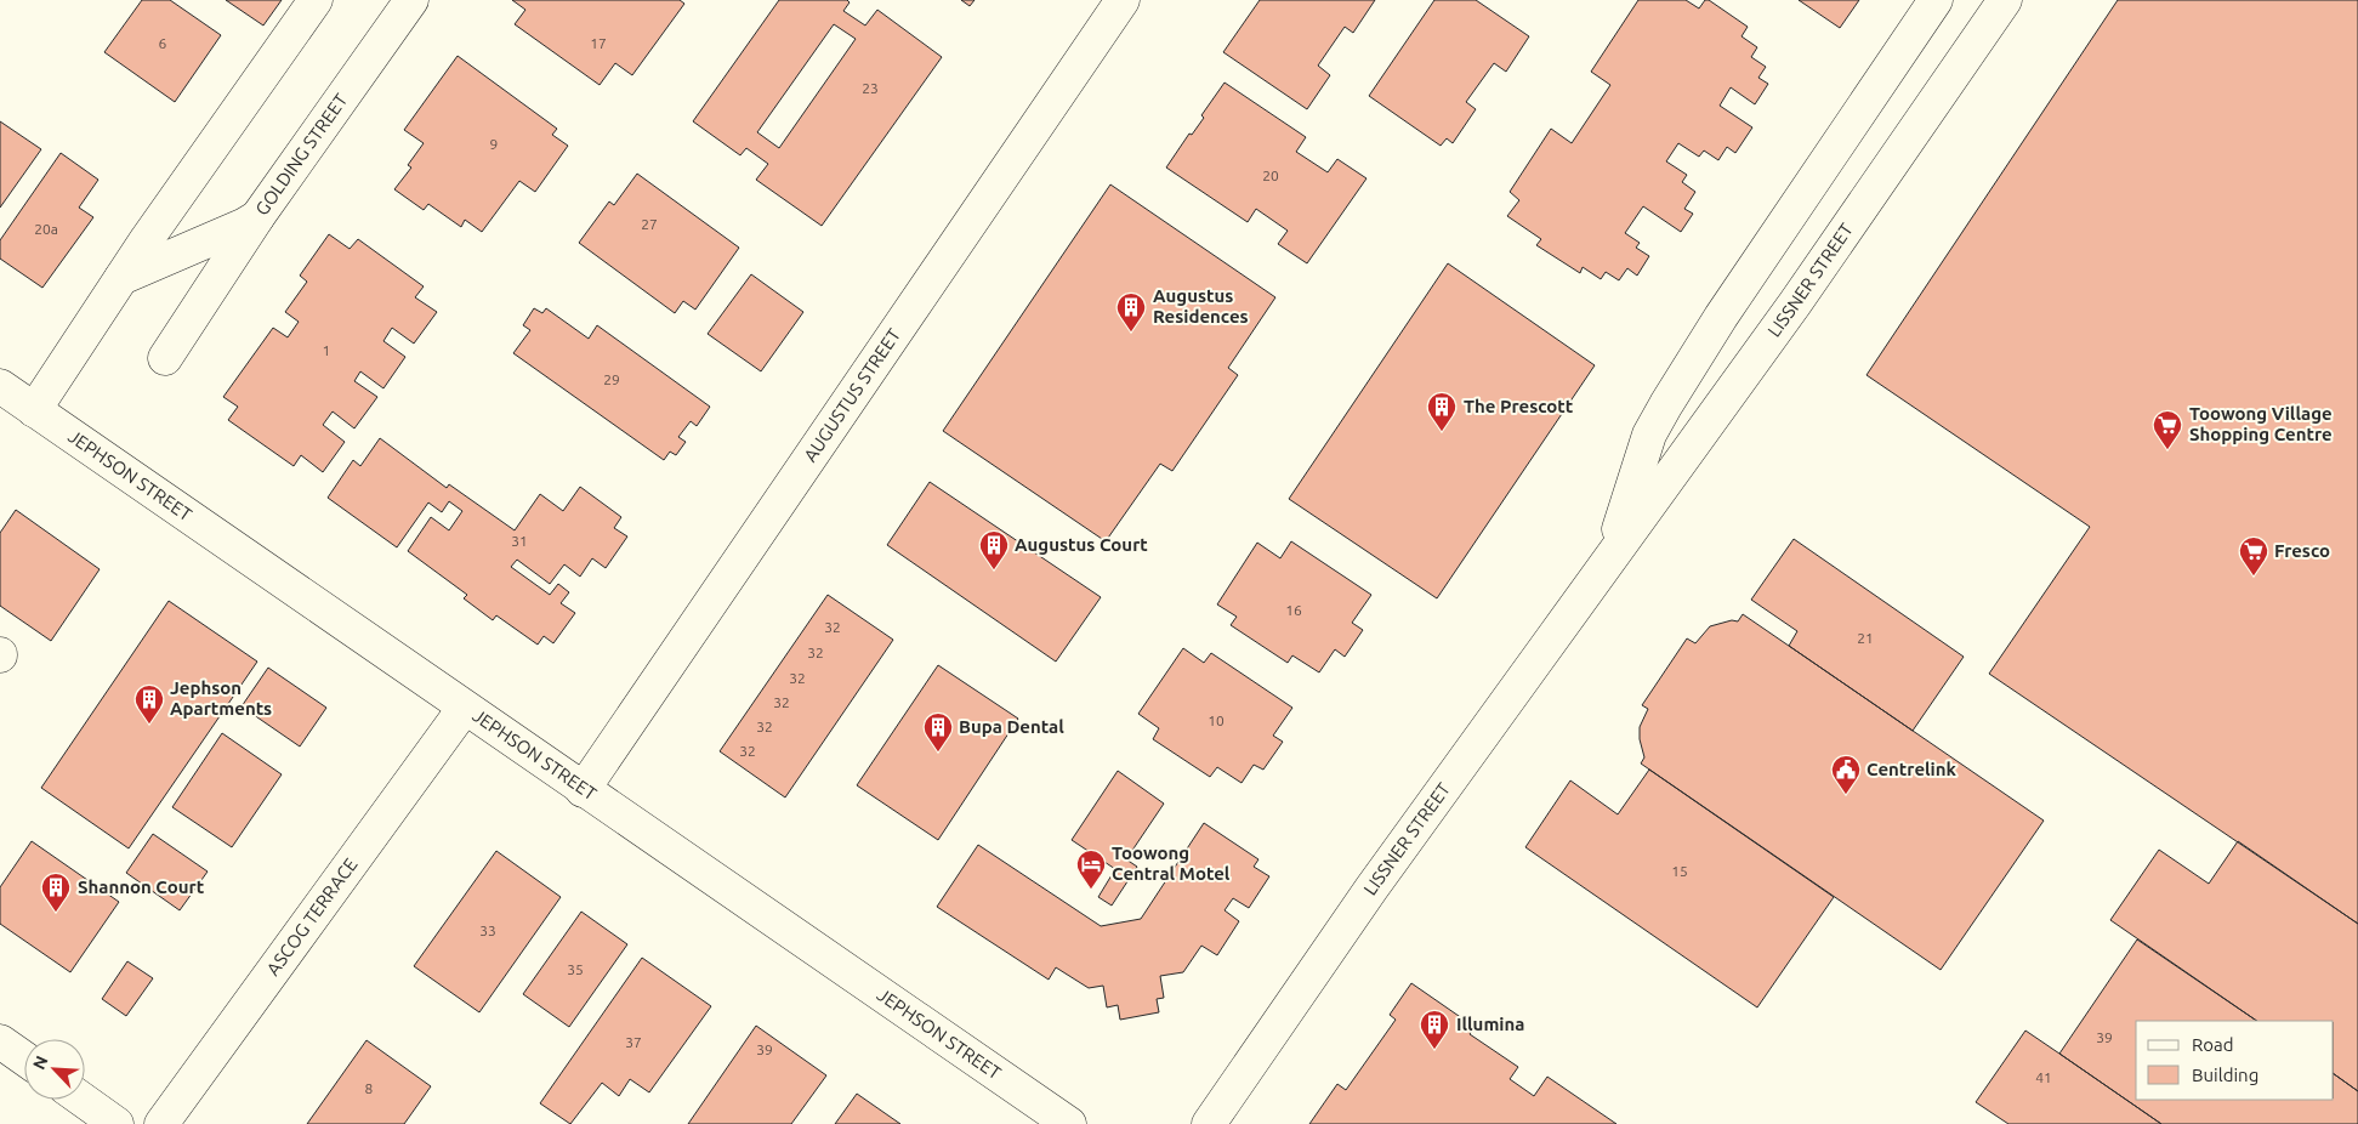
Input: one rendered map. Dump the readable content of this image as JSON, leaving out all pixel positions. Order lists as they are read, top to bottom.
{
  "streets": {
    "street": [
      "GOLDING STREET",
      "LISSNER STREET",
      "AUGUSTUS STREET",
      "JEPHSON STREET",
      "ASCOG TERRACE"
    ]
  },
  "crossings": [
    ["AUGUSTUS STREET", "JEPHSON STREET"],
    ["JEPHSON STREET", "ASCOG TERRACE"]
  ],
  "places": {
    "building": [
      "Augustus Residences",
      "The Prescott",
      "Augustus Court",
      "Jephson Apartments",
      "Bupa Dental",
      "Shannon Court",
      "Illumina"
    ],
    "supermarket": ["Toowong Village Shopping Centre", "Fresco"],
    "public building": ["Centrelink"],
    "hotel": ["Toowong Central Motel"]
  },
  "house_numbers": [
    "6",
    "17",
    "23",
    "9",
    "20",
    "27",
    "20a",
    "1",
    "29",
    "31",
    "16",
    "32",
    "21",
    "32",
    "32",
    "32",
    "10",
    "32",
    "32",
    "15",
    "33",
    "35",
    "39",
    "37",
    "39",
    "41",
    "8"
  ],
  "legend": ["Road", "Building"],
  "north": "top left"
}
